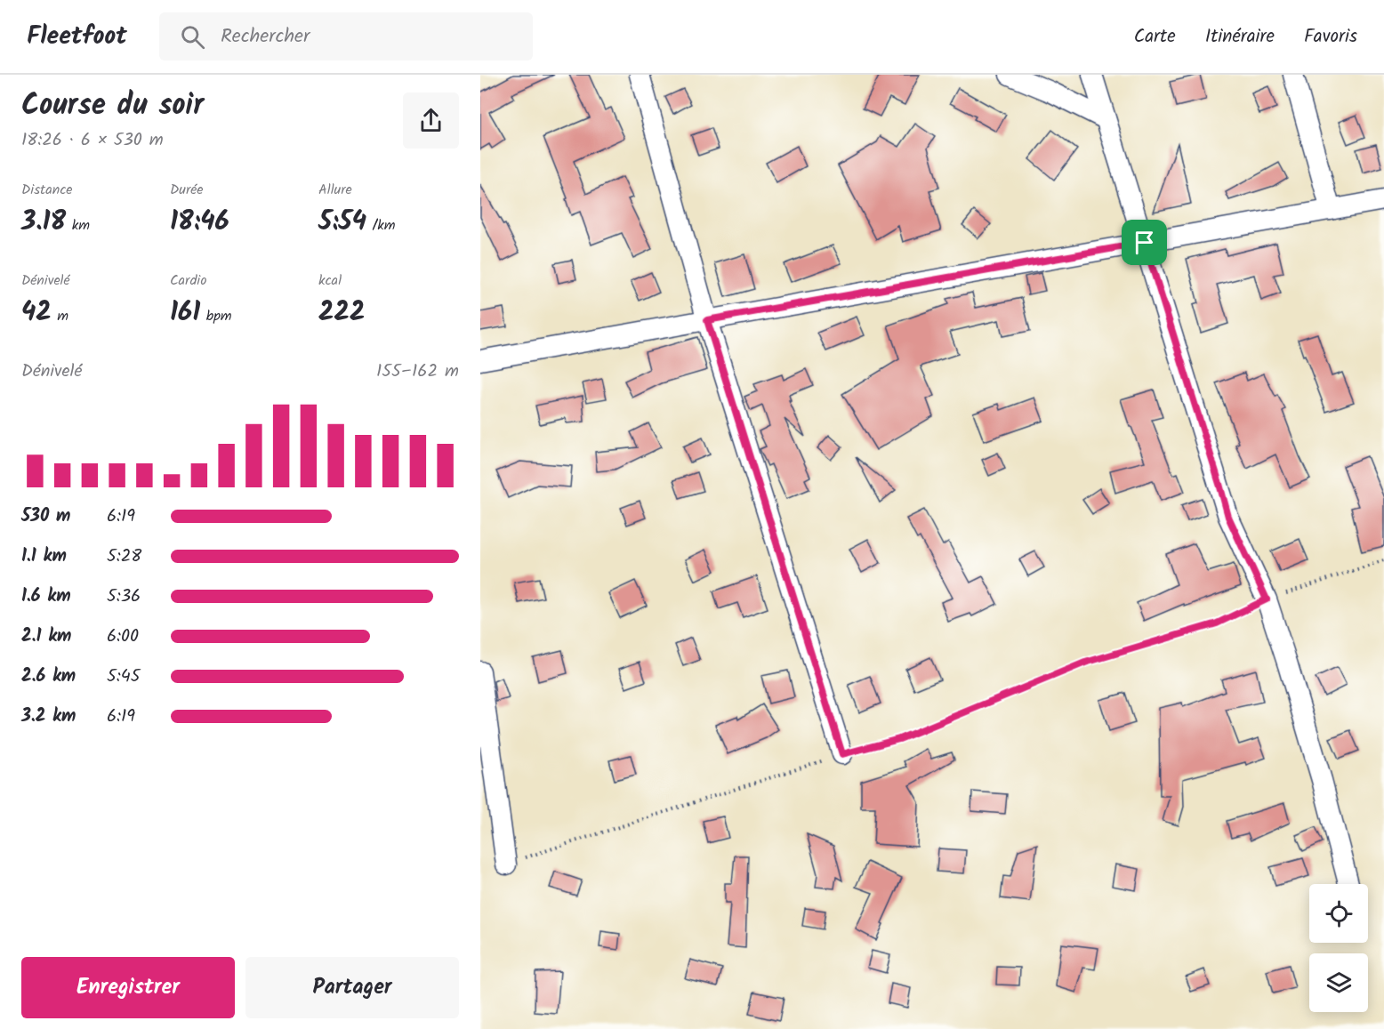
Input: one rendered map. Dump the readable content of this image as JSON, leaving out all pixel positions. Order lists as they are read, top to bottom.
{
  "page": {
    "header": "Fleetfoot",
    "search": "Rechercher",
    "nav": ["Carte", "Itinéraire", "Favoris"],
    "heading": ["Course du soir", "18:26 · 6 × 530 m"],
    "stats": [
      ["Distance", "3.18 km"],
      ["Durée", "18:46"],
      ["Allure", "5:54 /km"],
      ["Dénivelé", "42 m"],
      ["Cardio", "161 bpm"],
      ["kcal", "222"]
    ],
    "chart": ["Dénivelé", "155–162 m"],
    "list": [
      {
        "name": "530 m",
        "note": "6:19"
      },
      {
        "name": "1.1 km",
        "note": "5:28"
      },
      {
        "name": "1.6 km",
        "note": "5:36"
      },
      {
        "name": "2.1 km",
        "note": "6:00"
      },
      {
        "name": "2.6 km",
        "note": "5:45"
      },
      {
        "name": "3.2 km",
        "note": "6:19"
      }
    ],
    "buttons": ["Enregistrer", "Partager"]
  }
}
